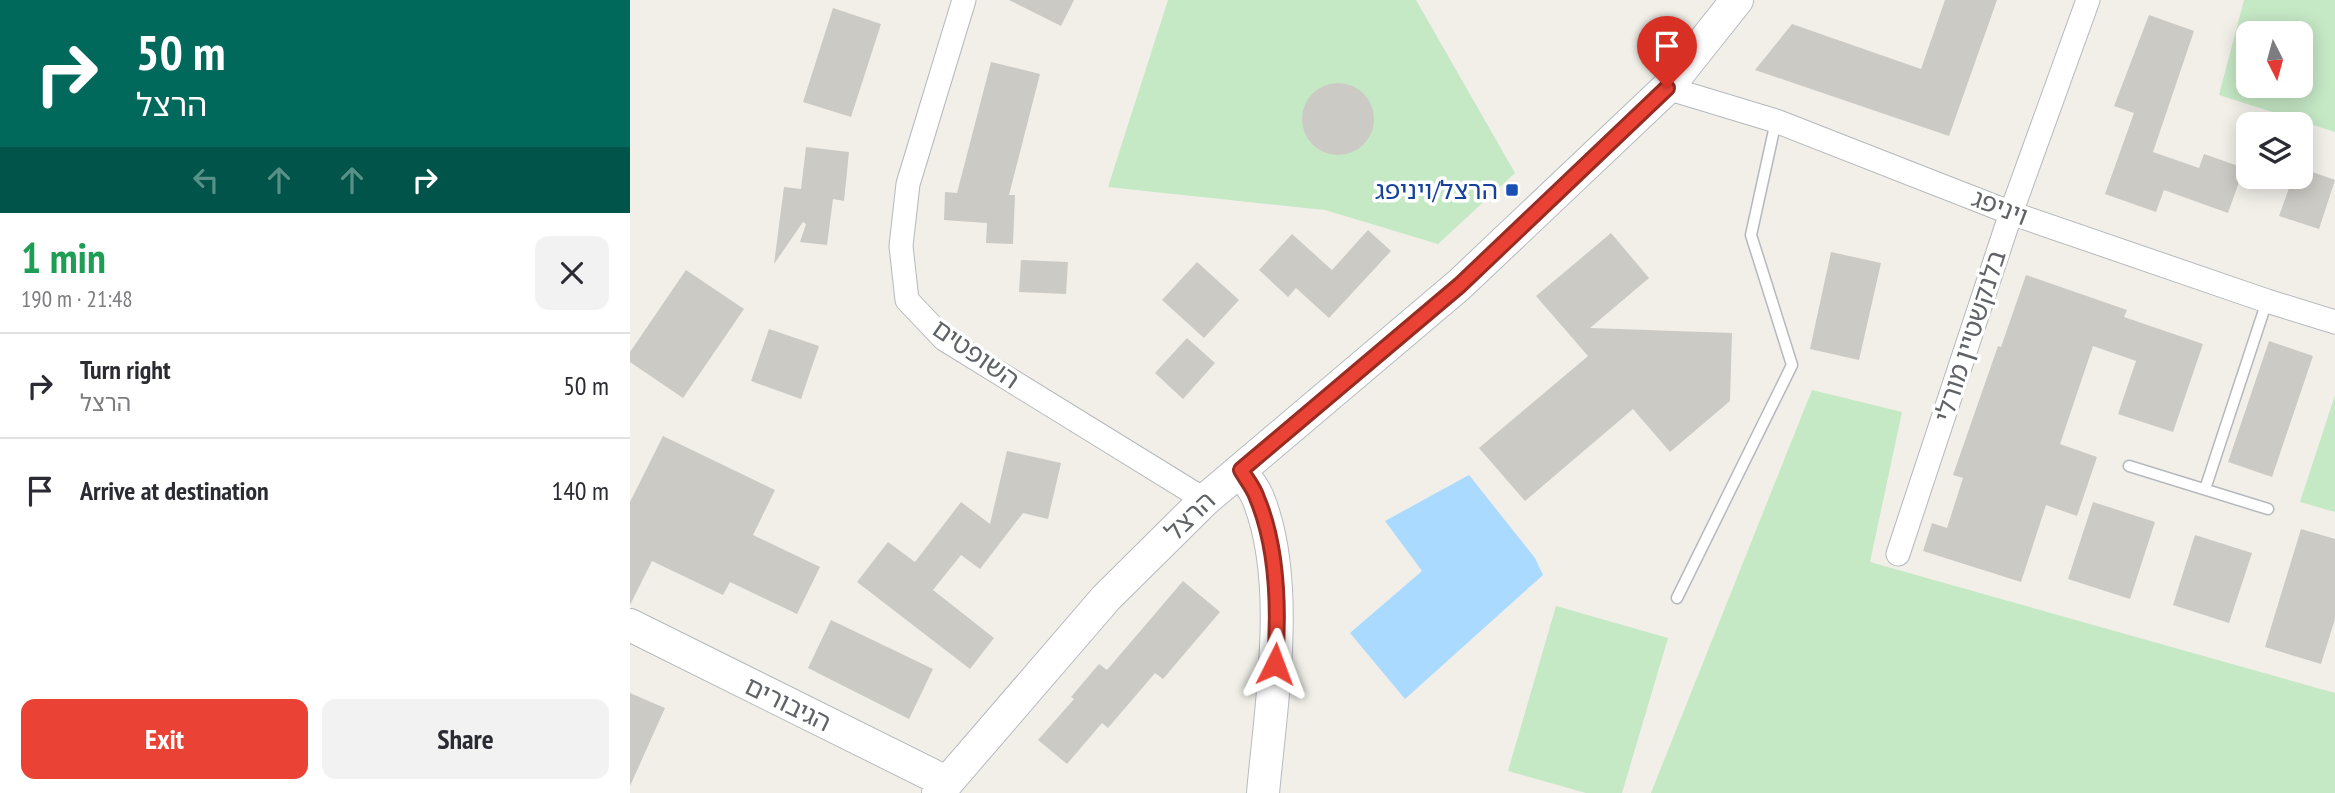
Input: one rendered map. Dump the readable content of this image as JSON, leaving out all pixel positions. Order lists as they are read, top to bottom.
{
  "streets": {
    "street": [
      "ויניפג",
      "בלנקשטיין מורלי",
      "השופטים",
      "הרצל",
      "הגיבורים"
    ]
  },
  "crossings": [
    ["ויניפג", "בלנקשטיין מורלי"],
    ["ויניפג", "הרצל"],
    ["השופטים", "הרצל"],
    ["הרצל", "הגיבורים"]
  ],
  "places": {
    "transit": ["הרצל/ויניפג"]
  },
  "north": "bottom",
  "page": {
    "turn": ["50 m", "הרצל"],
    "heading": ["1 min", "190 m · 21:48"],
    "list": [
      {
        "name": "Turn right",
        "note": "הרצל",
        "value": "50 m"
      },
      {
        "name": "Arrive at destination",
        "value": "140 m"
      }
    ],
    "buttons": ["Exit", "Share"]
  }
}
